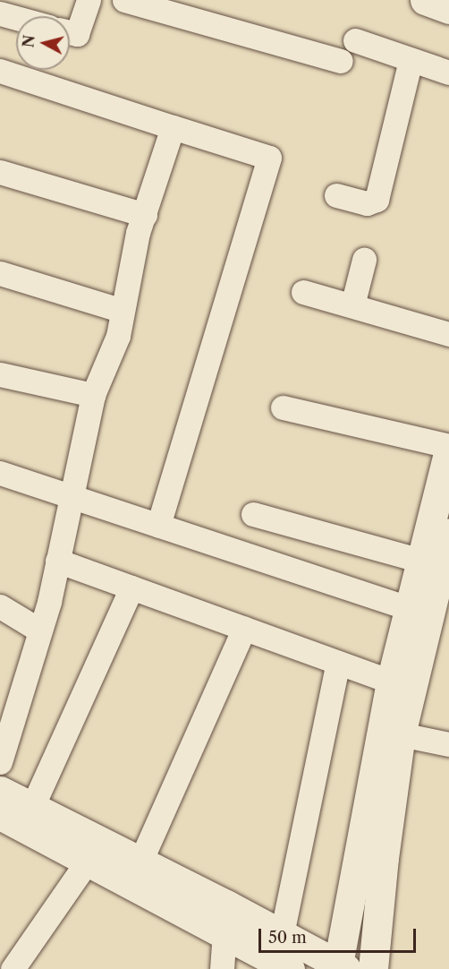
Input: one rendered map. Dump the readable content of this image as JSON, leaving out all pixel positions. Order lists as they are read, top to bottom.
{
  "scale_bar": "50 m",
  "north": "left"
}
